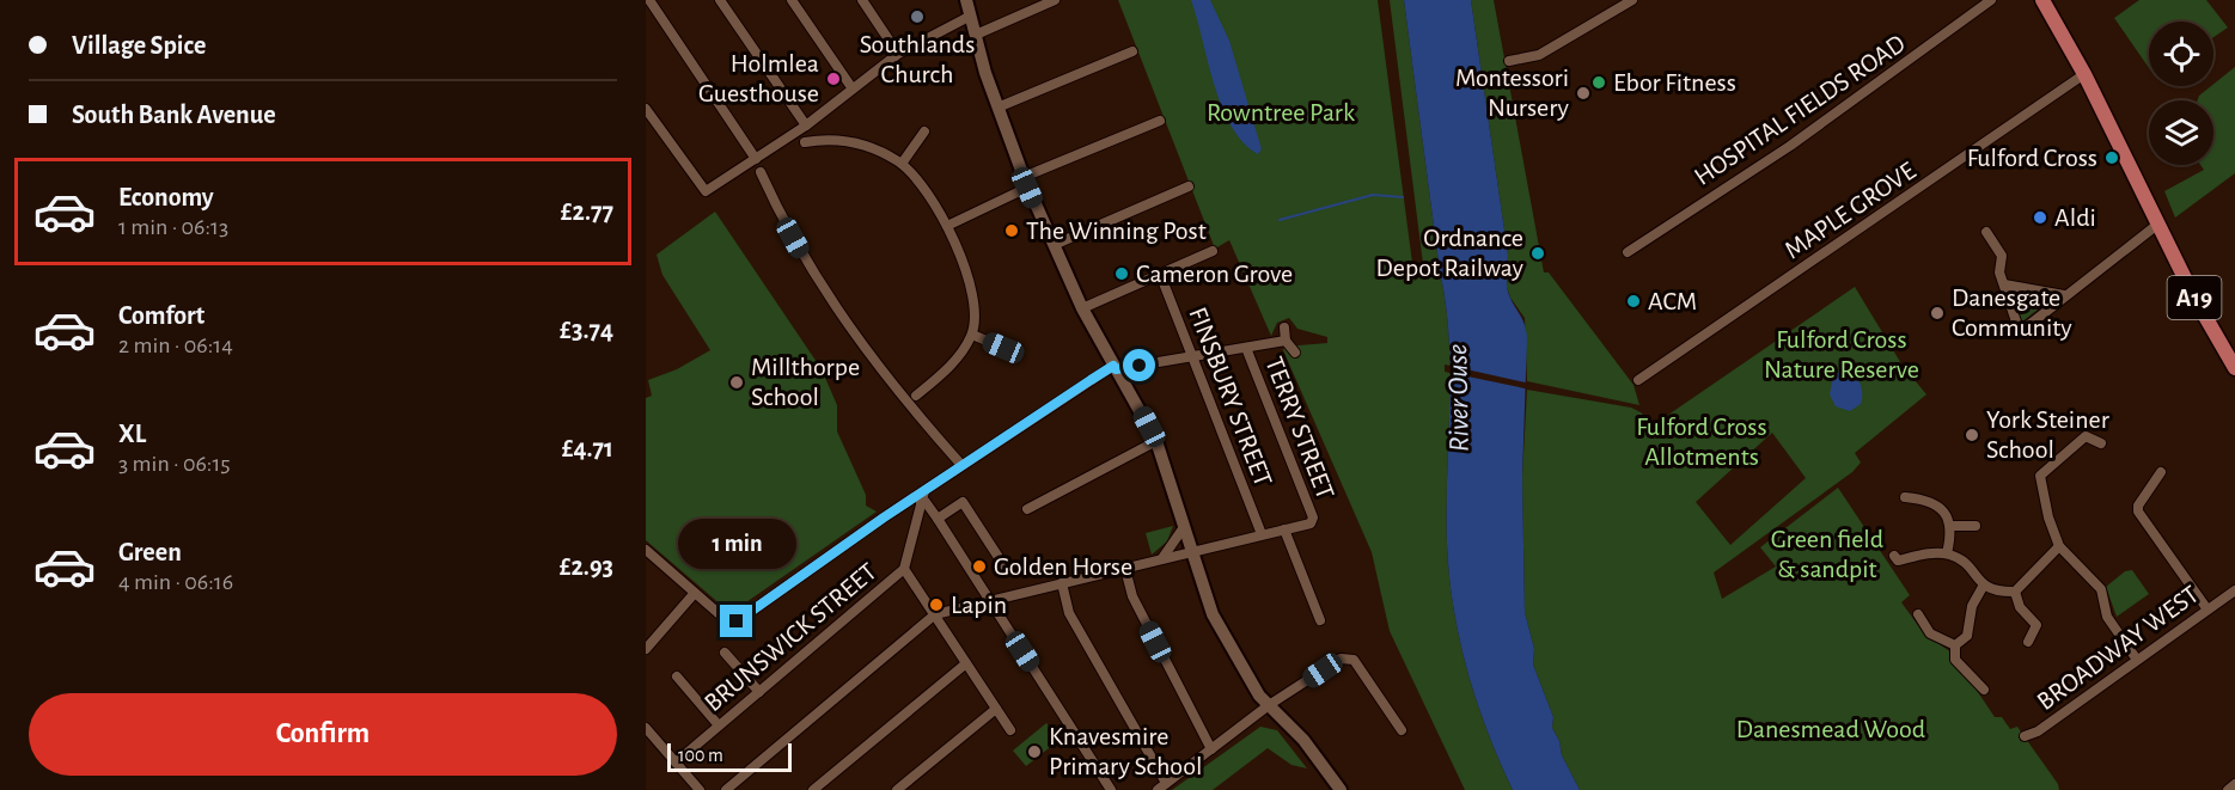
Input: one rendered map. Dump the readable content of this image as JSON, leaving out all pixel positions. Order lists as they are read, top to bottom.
{
  "streets": {
    "main road": ["A19"],
    "street": [
      "HOSPITAL FIELDS ROAD",
      "MAPLE GROVE",
      "FINSBURY STREET",
      "TERRY STREET",
      "BRUNSWICK STREET",
      "BROADWAY WEST"
    ]
  },
  "crossings": [
    ["MAPLE GROVE", "A19"]
  ],
  "water": ["River Ouse"],
  "parks": [
    "Rowntree Park",
    "Fulford Cross Nature Reserve",
    "Fulford Cross Allotments",
    "Green field & sandpit",
    "Danesmead Wood"
  ],
  "places": [
    "Southlands Church",
    "Holmlea Guesthouse",
    "Ebor Fitness",
    "Montessori Nursery",
    "Fulford Cross",
    "Aldi",
    "The Winning Post",
    "Ordnance Depot Railway",
    "Cameron Grove",
    "ACM",
    "Danesgate Community",
    "Millthorpe School",
    "York Steiner School",
    "Golden Horse",
    "Lapin",
    "Knavesmire Primary School"
  ],
  "scale_bar": "100 m",
  "page": {
    "banner": ["Village Spice", "South Bank Avenue"],
    "list": [
      {
        "name": "Economy",
        "note": "1 min · 06:13",
        "value": "£2.77"
      },
      {
        "name": "Comfort",
        "note": "2 min · 06:14",
        "value": "£3.74"
      },
      {
        "name": "XL",
        "note": "3 min · 06:15",
        "value": "£4.71"
      },
      {
        "name": "Green",
        "note": "4 min · 06:16",
        "value": "£2.93"
      }
    ],
    "bubble": "1 min",
    "buttons": "Confirm",
    "scale": "100 m"
  }
}
